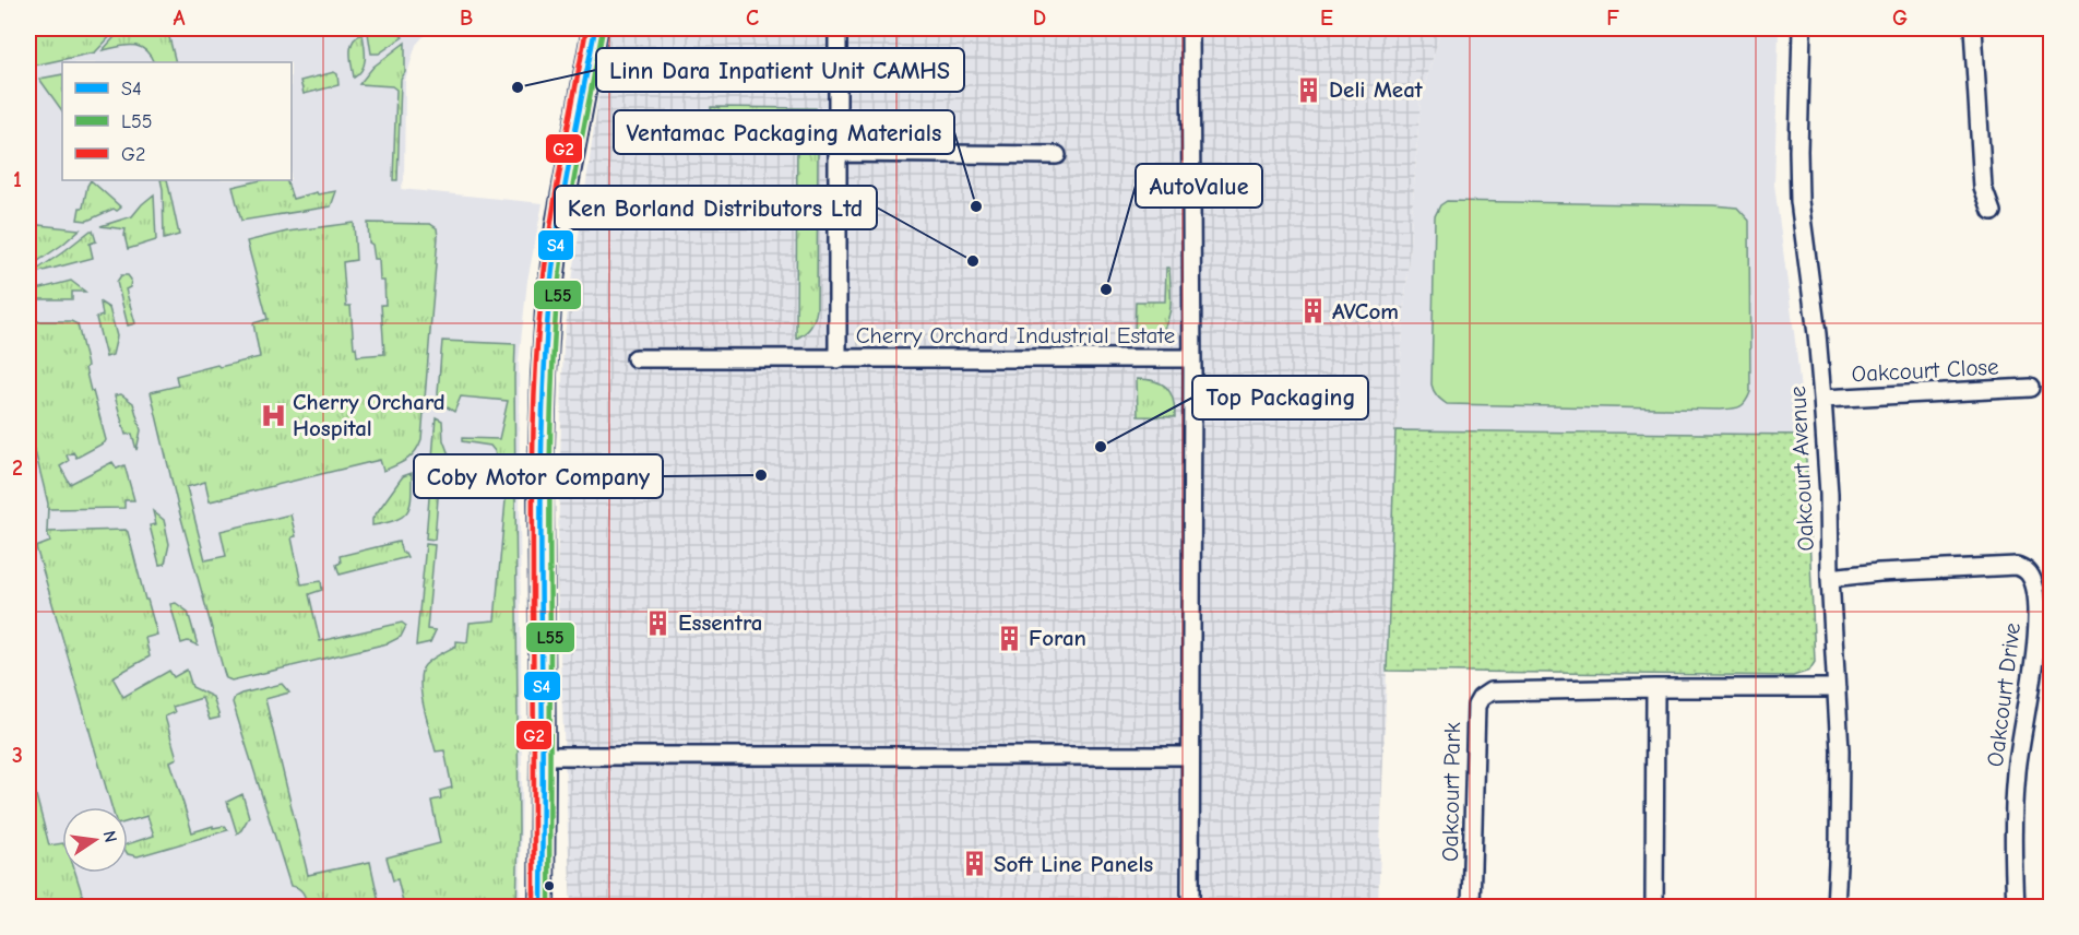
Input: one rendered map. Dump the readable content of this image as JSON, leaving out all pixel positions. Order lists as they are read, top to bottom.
{
  "streets": {
    "street": [
      "Cherry Orchard Industrial Estate",
      "Oakcourt Close",
      "Oakcourt Avenue",
      "Oakcourt Drive",
      "Oakcourt Park"
    ]
  },
  "crossings": [
    ["Oakcourt Close", "Oakcourt Avenue"],
    ["Oakcourt Avenue", "Oakcourt Drive"],
    ["Oakcourt Avenue", "Oakcourt Park"]
  ],
  "places": {
    "other": [
      "Linn Dara Inpatient Unit CAMHS",
      "Ventamac Packaging Materials",
      "Ken Borland Distributors Ltd",
      "AutoValue",
      "Top Packaging",
      "Coby Motor Company"
    ],
    "building": [
      "Deli Meat",
      "AVCom",
      "Essentra",
      "Foran",
      "Soft Line Panels"
    ],
    "hospital": ["Cherry Orchard Hospital"]
  },
  "lines": ["transit line S4", "transit line G2", "transit line L55"],
  "legend": ["S4", "L55", "G2"],
  "north": "right",
  "grid": {
    "columns": [
      "A",
      "B",
      "C",
      "D",
      "E",
      "F",
      "G"
    ],
    "rows": ["1", "2", "3"]
  }
}
